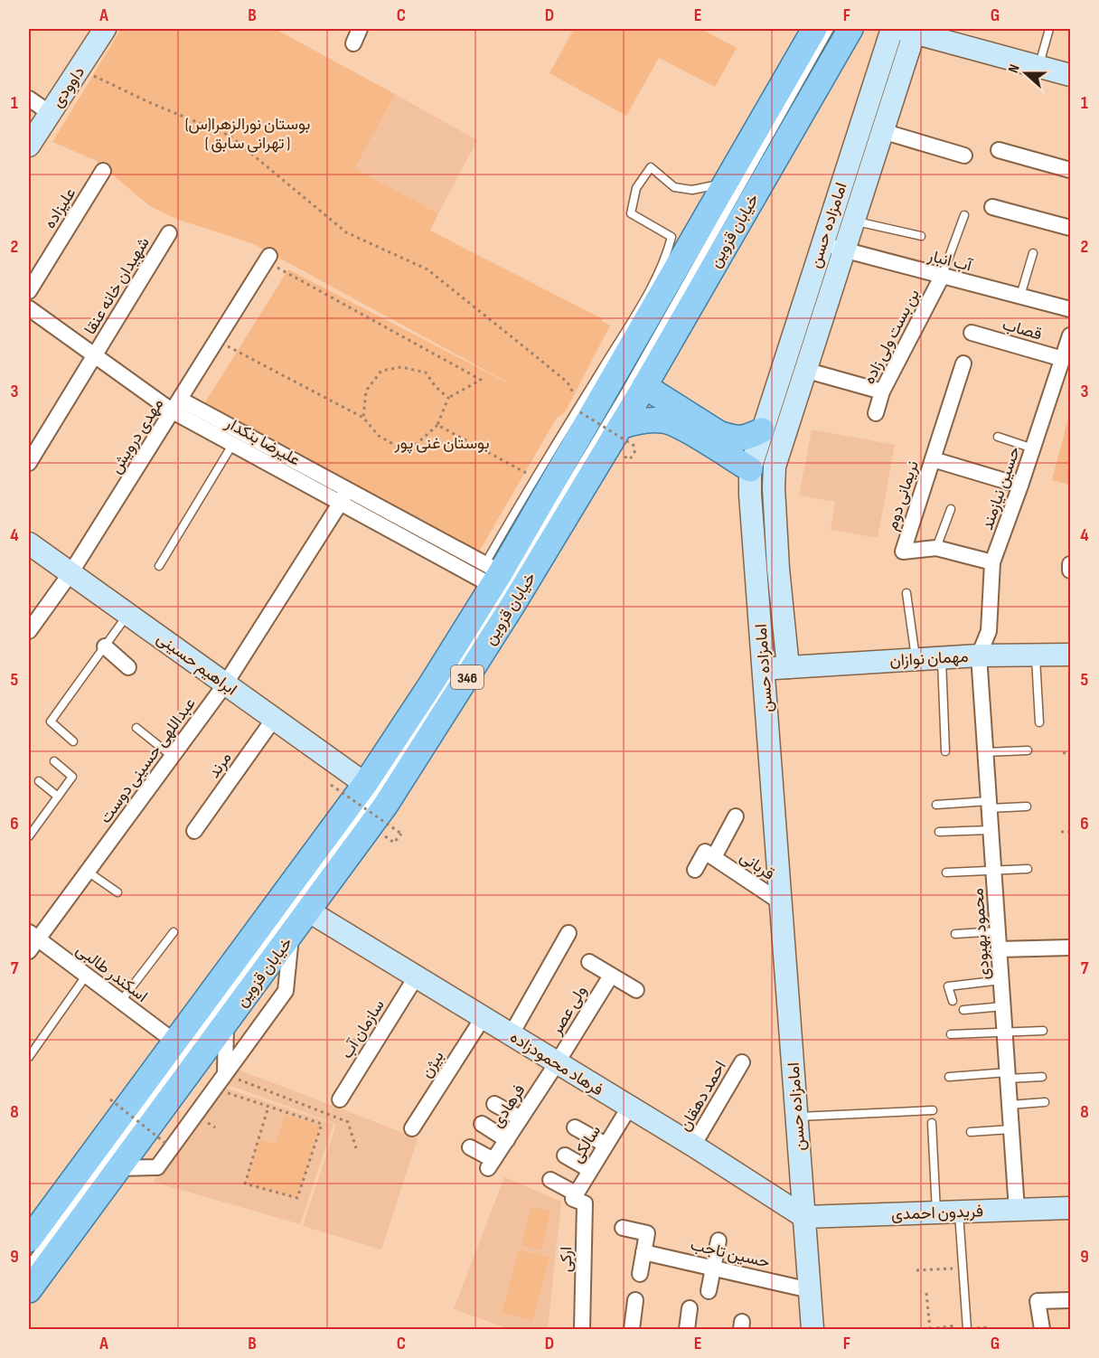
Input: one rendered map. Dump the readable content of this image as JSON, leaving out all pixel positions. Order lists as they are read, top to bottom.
{
  "streets": {
    "main road": [
      "داوودی",
      "امامزاده حسن",
      "خیابان قزوین",
      "مهمان نوازان",
      "ابراهیم حسینی",
      "346",
      "فرهاد محمودزاده",
      "فریدون احمدی"
    ],
    "street": [
      "علیزاده",
      "آب انبار",
      "شهیدان خانه‌ عنقا",
      "قصاب",
      "بن بست ولی زاده",
      "مهدی درویش",
      "علیرضا بنکدار",
      "حسین نیازمند",
      "نریمانی دوم",
      "عبداللهی حسینی دوست",
      "مرند",
      "قربانی",
      "محمود بهبودی",
      "اسکندر طالبی",
      "ولی عصر",
      "سازمان آب",
      "بیژن",
      "احمد دهقان",
      "فرهادی",
      "سالکی",
      "حسین تاجب",
      "ارکی"
    ]
  },
  "crossings": [
    ["امامزاده حسن", "آب انبار"],
    ["امامزاده حسن", "مهمان نوازان"],
    ["امامزاده حسن", "قربانی"],
    ["امامزاده حسن", "فرهاد محمودزاده"],
    ["امامزاده حسن", "فریدون احمدی"],
    ["امامزاده حسن", "حسین تاجب"],
    ["خیابان قزوین", "علیرضا بنکدار"],
    ["خیابان قزوین", "ابراهیم حسینی"],
    ["خیابان قزوین", "اسکندر طالبی"],
    ["خیابان قزوین", "فرهاد محمودزاده"],
    ["آب انبار", "بن بست ولی زاده"],
    ["شهیدان خانه‌ عنقا", "علیرضا بنکدار"],
    ["قصاب", "حسین نیازمند"],
    ["مهدی درویش", "علیرضا بنکدار"],
    ["مهدی درویش", "ابراهیم حسینی"],
    ["علیرضا بنکدار", "عبداللهی حسینی دوست"],
    ["حسین نیازمند", "نریمانی دوم"],
    ["حسین نیازمند", "مهمان نوازان"],
    ["حسین نیازمند", "محمود بهبودی"],
    ["مهمان نوازان", "محمود بهبودی"],
    ["ابراهیم حسینی", "عبداللهی حسینی دوست"],
    ["ابراهیم حسینی", "مرند"],
    ["عبداللهی حسینی دوست", "اسکندر طالبی"],
    ["محمود بهبودی", "فریدون احمدی"],
    ["ولی عصر", "فرهاد محمودزاده"],
    ["ولی عصر", "فرهادی"],
    ["سازمان آب", "فرهاد محمودزاده"],
    ["فرهاد محمودزاده", "بیژن"],
    ["فرهاد محمودزاده", "احمد دهقان"],
    ["فرهاد محمودزاده", "فرهادی"],
    ["فرهاد محمودزاده", "سالکی"],
    ["فرهاد محمودزاده", "فریدون احمدی"],
    ["سالکی", "ارکی"]
  ],
  "parks": ["بوستان نورالزهرا(س) ( تهرانی سابق )", "بوستان غنی پور"],
  "north": "left",
  "grid": {
    "columns": [
      "A",
      "B",
      "C",
      "D",
      "E",
      "F",
      "G"
    ],
    "rows": [
      "1",
      "2",
      "3",
      "4",
      "5",
      "6",
      "7",
      "8",
      "9"
    ]
  }
}
